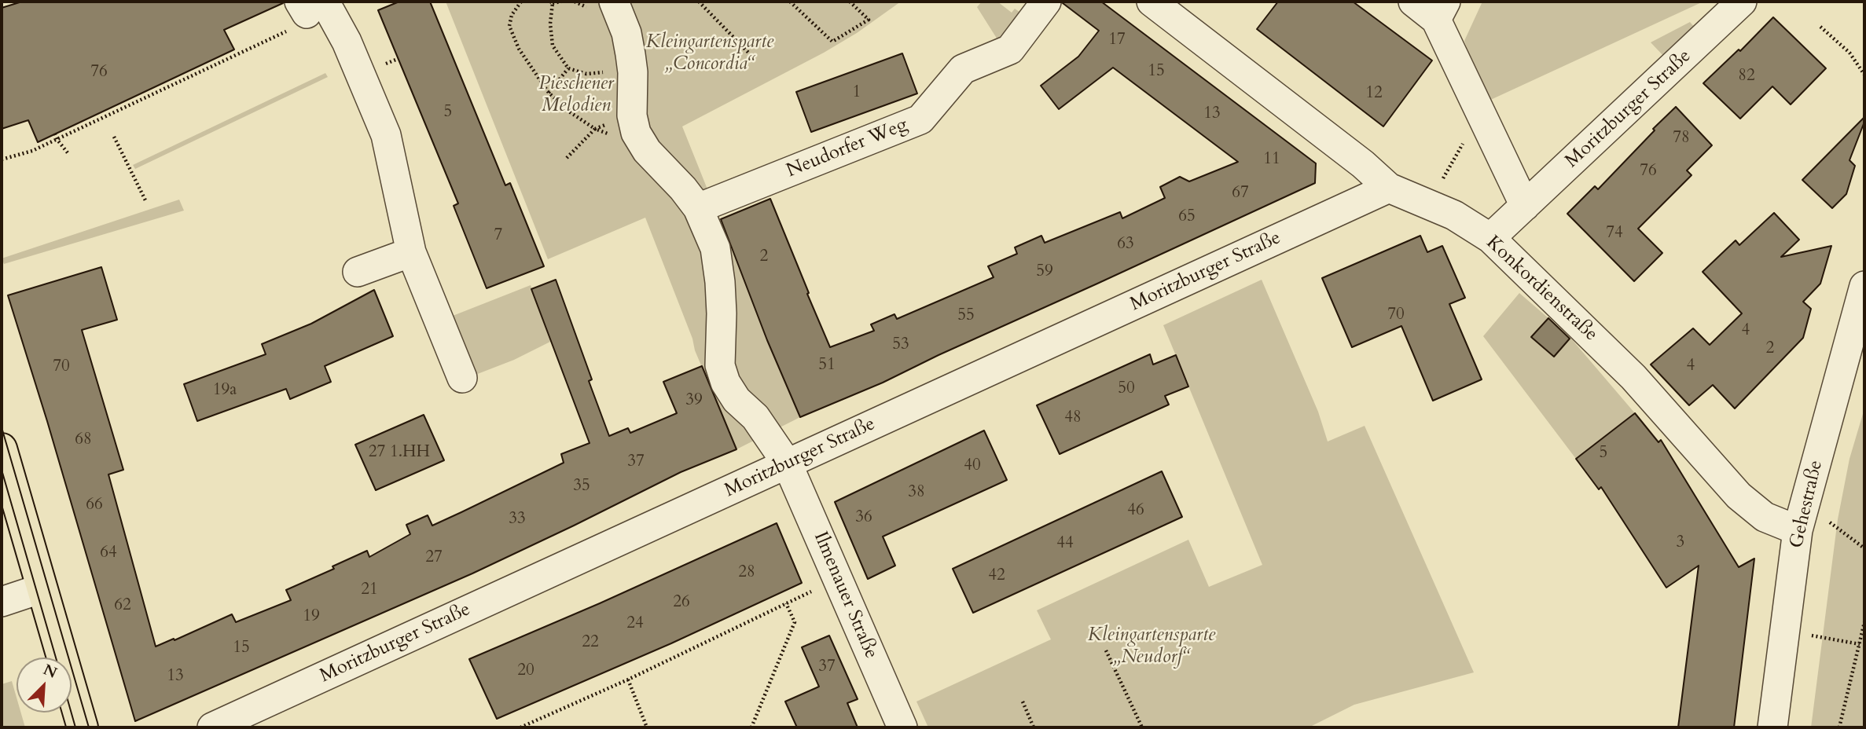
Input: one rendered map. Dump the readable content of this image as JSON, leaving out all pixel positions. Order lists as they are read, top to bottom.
{
  "streets": {
    "street": [
      "Moritzburger Straße",
      "Neudorfer Weg",
      "Konkordienstraße",
      "Gehestraße",
      "Ilmenauer Straße"
    ]
  },
  "crossings": [
    ["Moritzburger Straße", "Konkordienstraße"],
    ["Moritzburger Straße", "Ilmenauer Straße"],
    ["Neudorfer Weg", "Ilmenauer Straße"],
    ["Konkordienstraße", "Gehestraße"]
  ],
  "parks": ["Kleingartensparte „Concordia“", "Pieschener Melodien", "Kleingartensparte „Neudorf“"],
  "house_numbers": [
    "17",
    "15",
    "76",
    "82",
    "1",
    "12",
    "5",
    "13",
    "78",
    "11",
    "76",
    "67",
    "65",
    "74",
    "7",
    "63",
    "2",
    "59",
    "70",
    "55",
    "4",
    "53",
    "2",
    "51",
    "4",
    "70",
    "50",
    "19a",
    "39",
    "48",
    "68",
    "27 1.HH",
    "5",
    "37",
    "40",
    "35",
    "38",
    "66",
    "46",
    "36",
    "33",
    "3",
    "44",
    "64",
    "27",
    "28",
    "42",
    "21",
    "26",
    "62",
    "19",
    "24",
    "22",
    "15",
    "37",
    "20",
    "13"
  ],
  "north": "top right"
}
